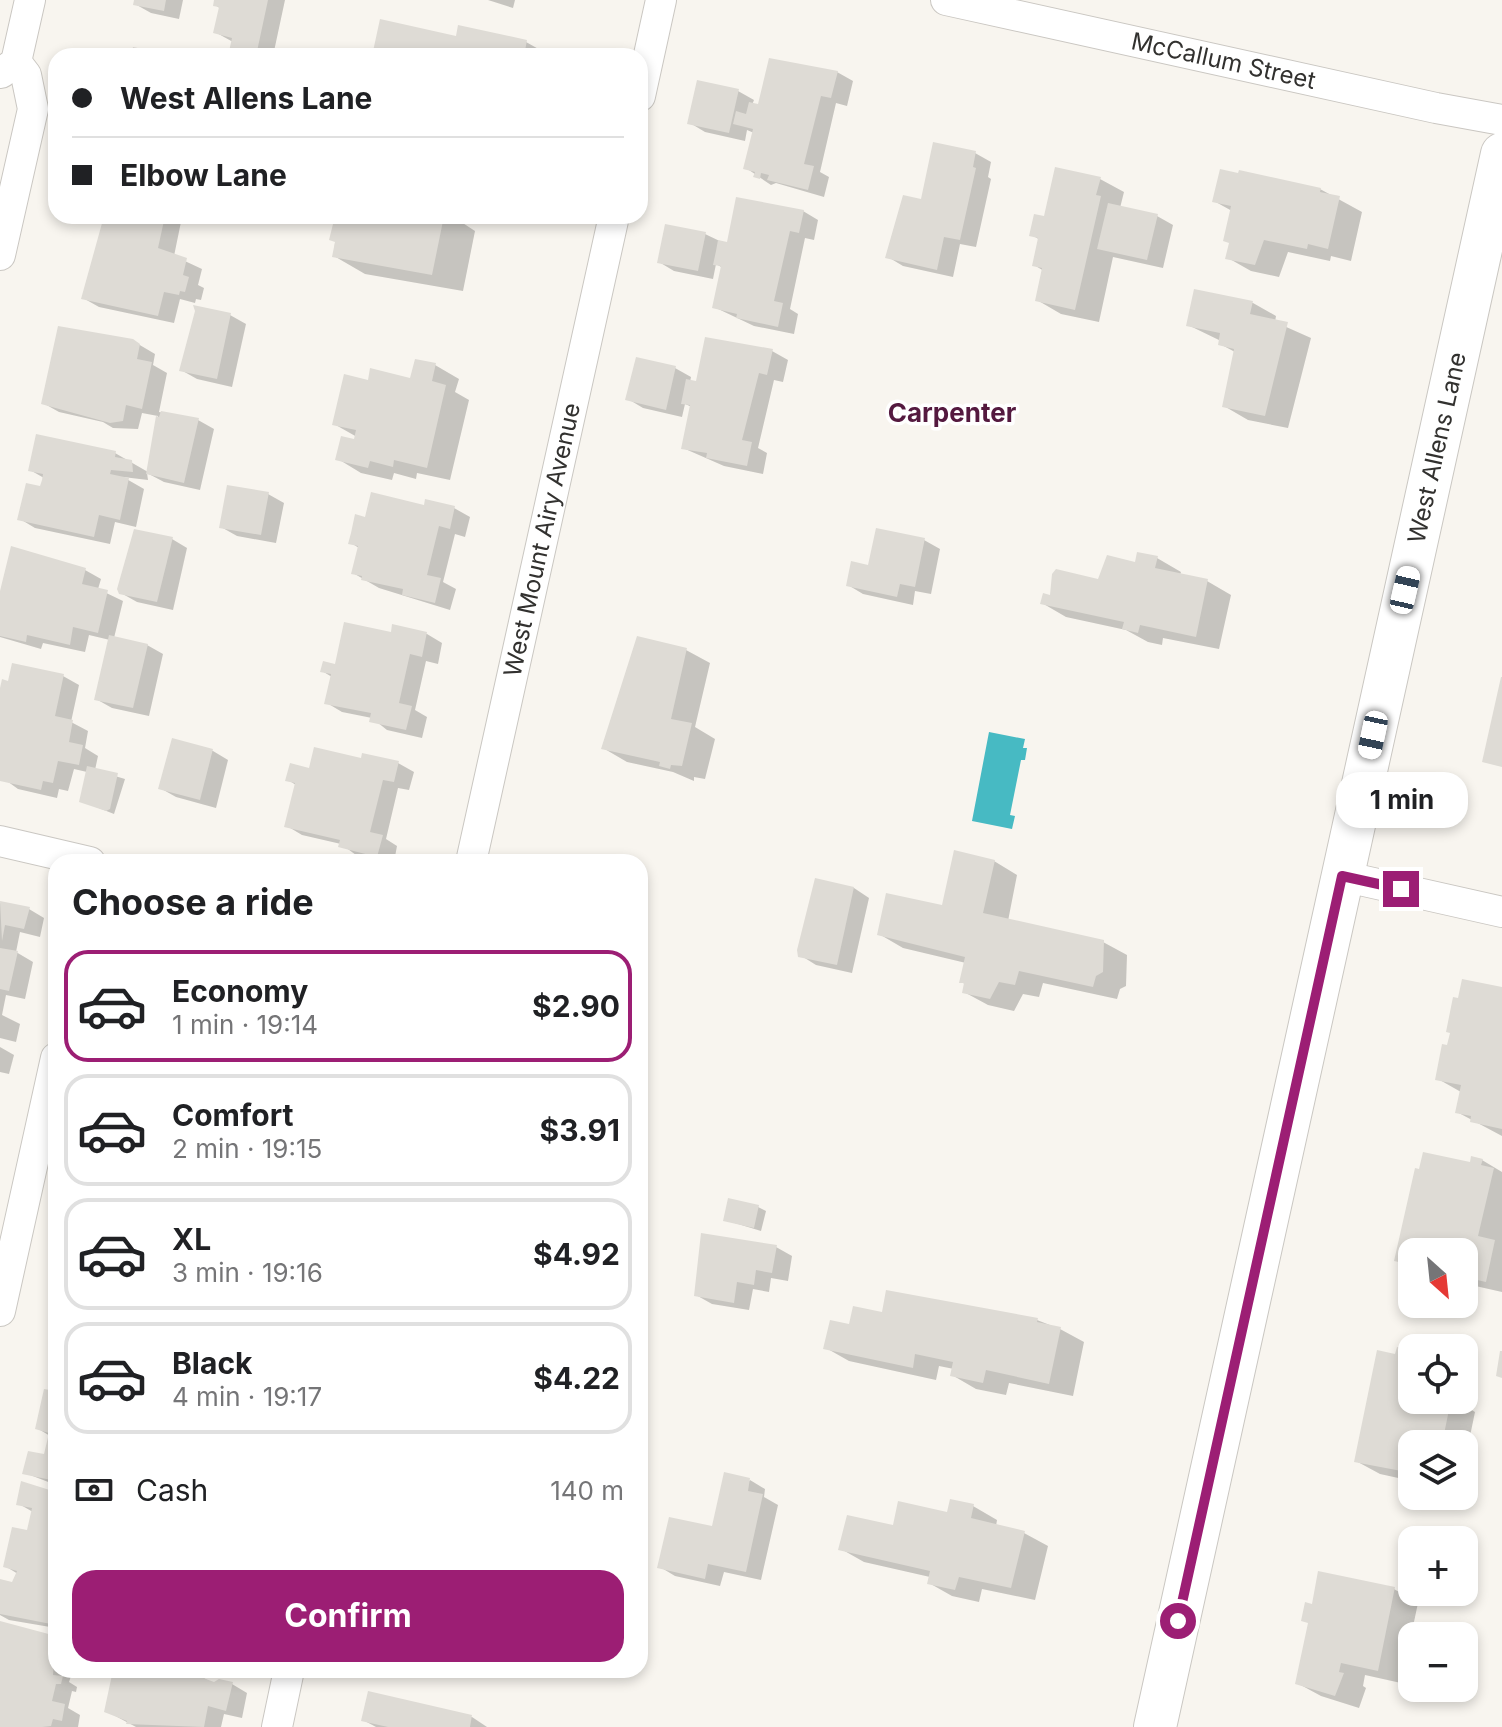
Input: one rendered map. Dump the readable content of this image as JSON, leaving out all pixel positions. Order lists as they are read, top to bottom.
{
  "streets": {
    "street": ["McCallum Street", "West Allens Lane", "West Mount Airy Avenue"]
  },
  "districts": ["Carpenter"],
  "north": "bottom right",
  "page": {
    "banner": ["West Allens Lane", "Elbow Lane"],
    "bubble": "1 min",
    "heading": "Choose a ride",
    "list": [
      {
        "name": "Economy",
        "note": "1 min · 19:14",
        "value": "$2.90"
      },
      {
        "name": "Comfort",
        "note": "2 min · 19:15",
        "value": "$3.91"
      },
      {
        "name": "XL",
        "note": "3 min · 19:16",
        "value": "$4.92"
      },
      {
        "name": "Black",
        "note": "4 min · 19:17",
        "value": "$4.22"
      }
    ],
    "map_buttons": ["+", "−"],
    "pay": ["Cash", "140 m"],
    "buttons": "Confirm"
  }
}
